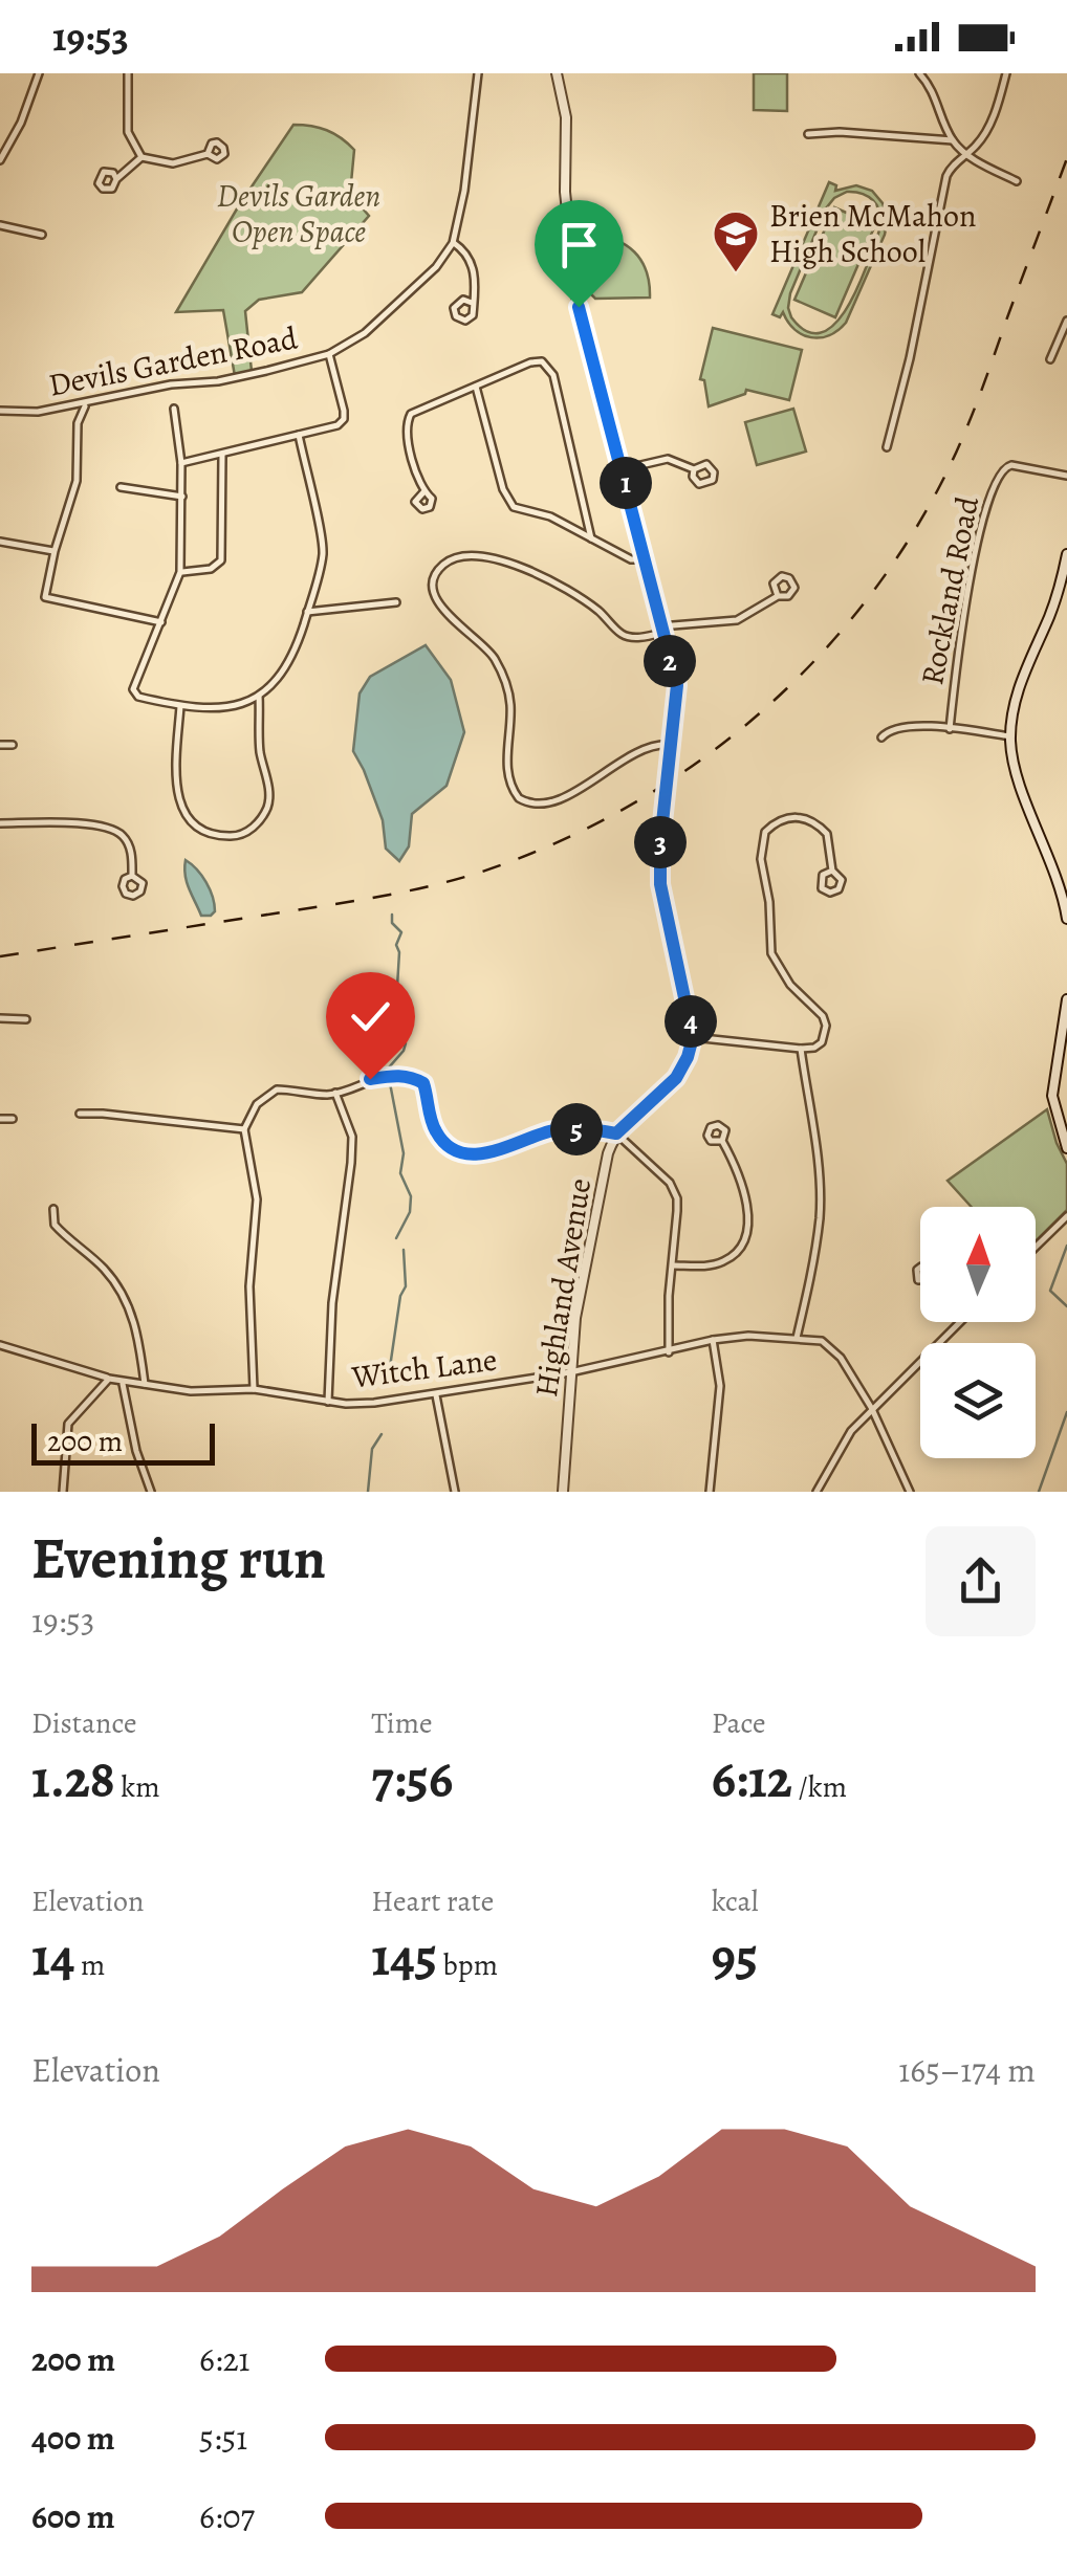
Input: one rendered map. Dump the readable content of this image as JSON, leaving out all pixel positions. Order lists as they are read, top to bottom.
{
  "streets": {
    "street": [
      "Devils Garden Road",
      "Rockland Road",
      "Highland Avenue",
      "Witch Lane"
    ]
  },
  "crossings": [
    ["Highland Avenue", "Witch Lane"]
  ],
  "parks": ["Devils Garden Open Space"],
  "places": {
    "school or university": ["Brien McMahon High School"]
  },
  "scale_bar": "200 m",
  "north": "top",
  "page": {
    "status": "19:53",
    "pins": [
      "1",
      "2",
      "3",
      "4",
      "5"
    ],
    "scale": "200 m",
    "heading": ["Evening run", "19:53"],
    "stats": [
      ["Distance", "1.28 km"],
      ["Time", "7:56"],
      ["Pace", "6:12 /km"],
      ["Elevation", "14 m"],
      ["Heart rate", "145 bpm"],
      ["kcal", "95"]
    ],
    "chart": ["Elevation", "165–174 m"],
    "list": [
      {
        "name": "200 m",
        "note": "6:21"
      },
      {
        "name": "400 m",
        "note": "5:51"
      },
      {
        "name": "600 m",
        "note": "6:07"
      }
    ]
  }
}
